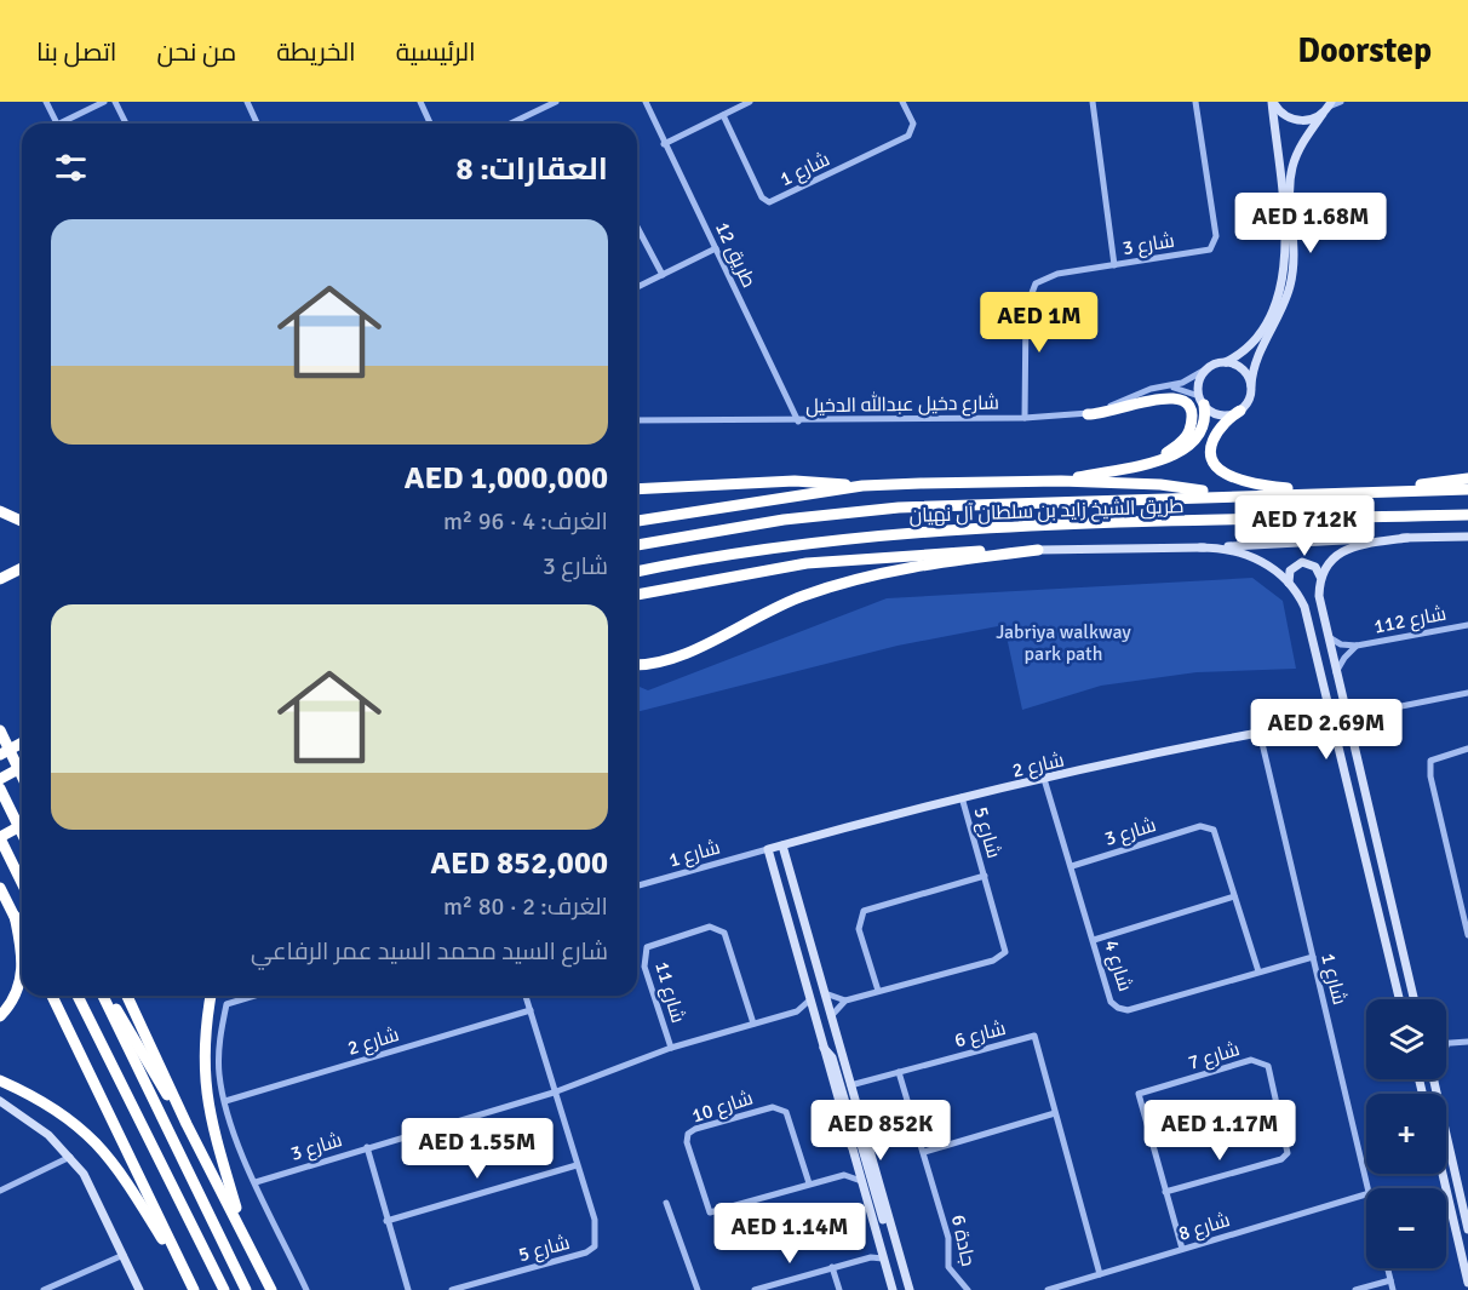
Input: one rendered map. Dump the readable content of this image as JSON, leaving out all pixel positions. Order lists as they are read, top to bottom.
{
  "streets": {
    "highway": ["طريق الشيخ زايد بن سلطان آل نهيان"],
    "street": [
      "شارع 1",
      "شارع 3",
      "طريق 12",
      "شارع دخيل عبدالله الدخيل",
      "شارع 112",
      "شارع 2",
      "شارع 5",
      "شارع 4",
      "شارع 11",
      "شارع 6",
      "شارع 7",
      "شارع 10",
      "شارع 8",
      "جادة 6"
    ]
  },
  "crossings": [
    ["شارع 1", "شارع 2"],
    ["شارع 1", "شارع 4"],
    ["شارع 3", "شارع دخيل عبدالله الدخيل"],
    ["شارع 3", "شارع 5"],
    ["شارع 3", "شارع 4"],
    ["شارع 3", "شارع 11"],
    ["طريق 12", "شارع دخيل عبدالله الدخيل"],
    ["شارع 2", "شارع 5"],
    ["شارع 2", "شارع 4"],
    ["شارع 5", "شارع 11"],
    ["شارع 6", "شارع 8"],
    ["شارع 7", "شارع 8"]
  ],
  "parks": ["Jabriya walkway park path"],
  "page": {
    "header": "Doorstep",
    "nav": [
      "الرئيسية",
      "الخريطة",
      "من نحن",
      "اتصل بنا"
    ],
    "heading": "العقارات: 8",
    "price": [
      "AED 1.68M",
      "AED 1M",
      "AED 712K",
      "AED 2.69M",
      "AED 852K",
      "AED 1.17M",
      "AED 1.55M",
      "AED 1.14M"
    ],
    "list": [
      {
        "name": "AED 1,000,000",
        "note": "الغرف: 4 · 96 m² · شارع 3"
      },
      {
        "name": "AED 852,000",
        "note": "الغرف: 2 · 80 m² · شارع السيد محمد السيد عمر الرفاعي"
      }
    ],
    "map_buttons": ["+", "−"]
  }
}
